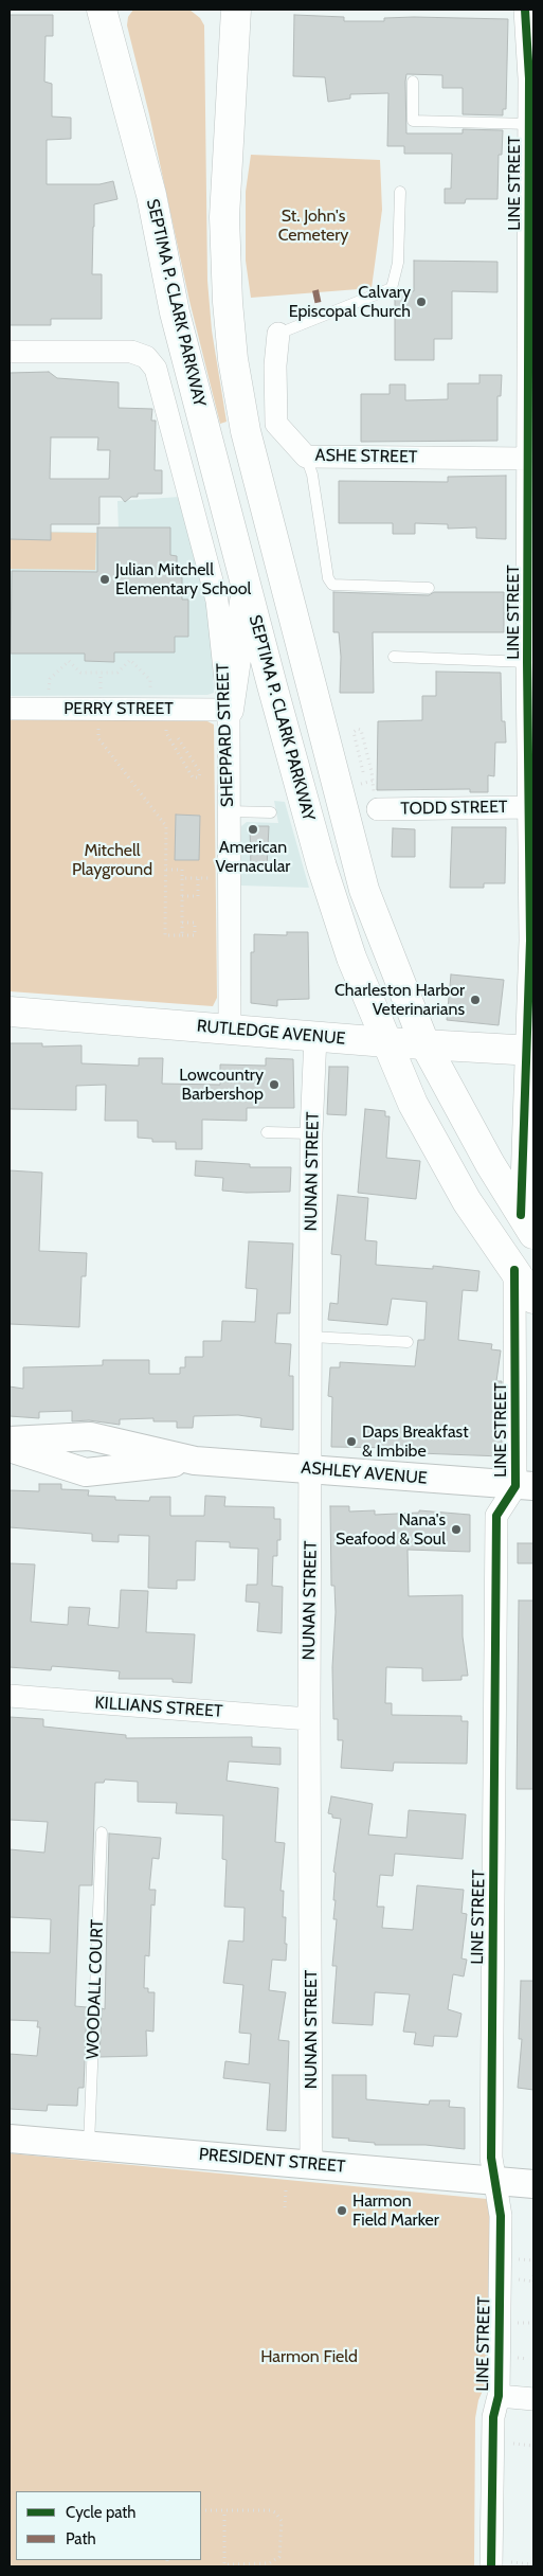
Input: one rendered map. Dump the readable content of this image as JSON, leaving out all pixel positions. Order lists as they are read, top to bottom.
{
  "streets": {
    "main road": ["SEPTIMA P. CLARK PARKWAY", "RUTLEDGE AVENUE"],
    "street": [
      "LINE STREET",
      "ASHE STREET",
      "PERRY STREET",
      "SHEPPARD STREET",
      "TODD STREET",
      "NUNAN STREET",
      "ASHLEY AVENUE",
      "KILLIANS STREET",
      "PRESIDENT STREET"
    ],
    "lane": ["WOODALL COURT"]
  },
  "crossings": [
    ["LINE STREET", "SEPTIMA P. CLARK PARKWAY"],
    ["LINE STREET", "ASHE STREET"],
    ["LINE STREET", "TODD STREET"],
    ["LINE STREET", "RUTLEDGE AVENUE"],
    ["LINE STREET", "ASHLEY AVENUE"],
    ["LINE STREET", "PRESIDENT STREET"],
    ["SEPTIMA P. CLARK PARKWAY", "RUTLEDGE AVENUE"],
    ["PERRY STREET", "SHEPPARD STREET"],
    ["SHEPPARD STREET", "RUTLEDGE AVENUE"],
    ["RUTLEDGE AVENUE", "NUNAN STREET"],
    ["NUNAN STREET", "ASHLEY AVENUE"],
    ["NUNAN STREET", "KILLIANS STREET"],
    ["NUNAN STREET", "PRESIDENT STREET"],
    ["WOODALL COURT", "PRESIDENT STREET"]
  ],
  "parks": ["St. John's Cemetery", "Mitchell Playground", "Harmon Field"],
  "places": [
    "Calvary Episcopal Church",
    "Julian Mitchell Elementary School",
    "American Vernacular",
    "Charleston Harbor Veterinarians",
    "Lowcountry Barbershop",
    "Daps Breakfast & Imbibe",
    "Nana's Seafood & Soul",
    "Harmon Field Marker"
  ],
  "legend": ["Cycle path", "Path"]
}
